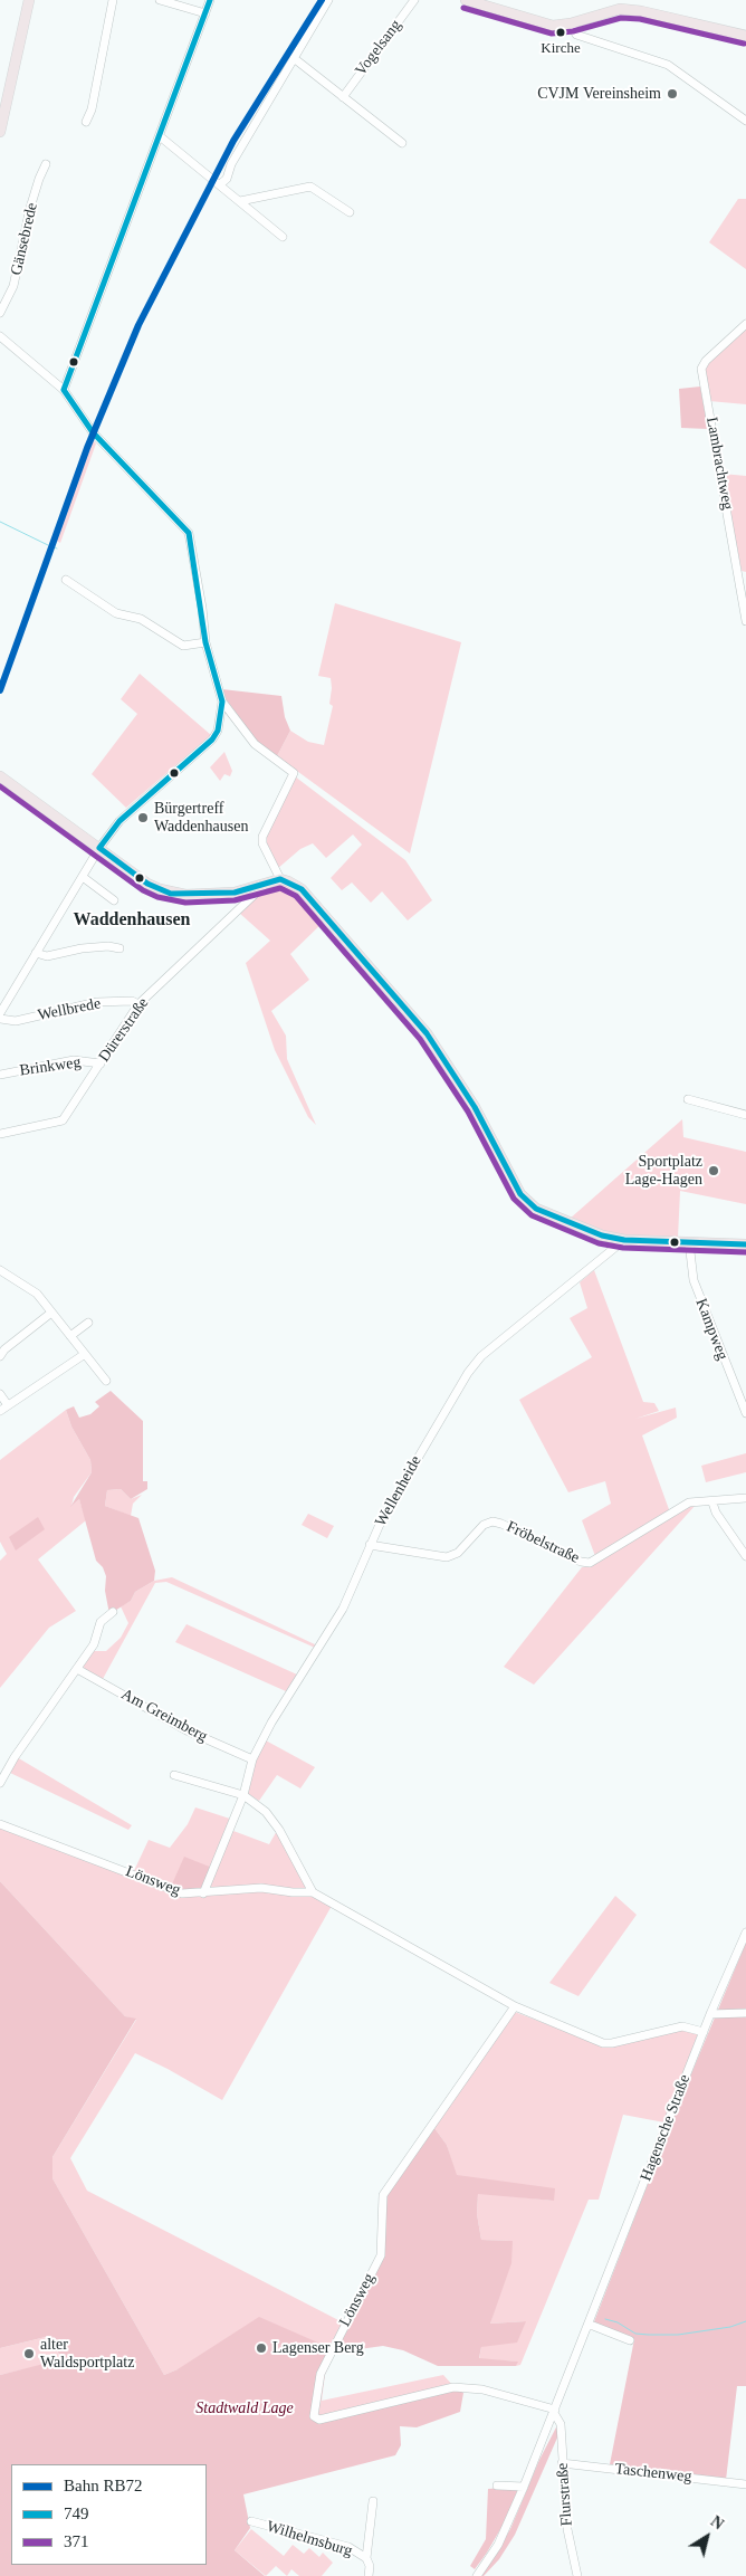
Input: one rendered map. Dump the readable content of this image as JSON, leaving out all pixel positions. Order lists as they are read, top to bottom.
{
  "streets": {
    "street": [
      "Vogelsang",
      "Gänsebrede",
      "Lambrachtweg",
      "Wellbrede",
      "Dürerstraße",
      "Brinkweg",
      "Kampweg",
      "Wellenheide",
      "Fröbelstraße",
      "Am Greimberg",
      "Lönsweg",
      "Hagensche Straße",
      "Taschenweg",
      "Flurstraße",
      "Wilhelmsburg"
    ]
  },
  "crossings": [
    ["Wellbrede", "Dürerstraße"],
    ["Dürerstraße", "Brinkweg"],
    ["Wellenheide", "Fröbelstraße"],
    ["Wellenheide", "Am Greimberg"],
    ["Wellenheide", "Lönsweg"],
    ["Lönsweg", "Hagensche Straße"],
    ["Lönsweg", "Flurstraße"],
    ["Hagensche Straße", "Flurstraße"],
    ["Taschenweg", "Flurstraße"]
  ],
  "districts": ["Waddenhausen"],
  "parks": ["Stadtwald Lage"],
  "places": [
    "Kirche",
    "CVJM Vereinsheim",
    "Bürgertreff Waddenhausen",
    "Sportplatz Lage-Hagen",
    "Lagenser Berg",
    "alter Waldsportplatz"
  ],
  "lines": ["rail line RB72", "transit line 749", "transit line 371"],
  "legend": ["Bahn RB72", "749", "371"],
  "north": "top right"
}
